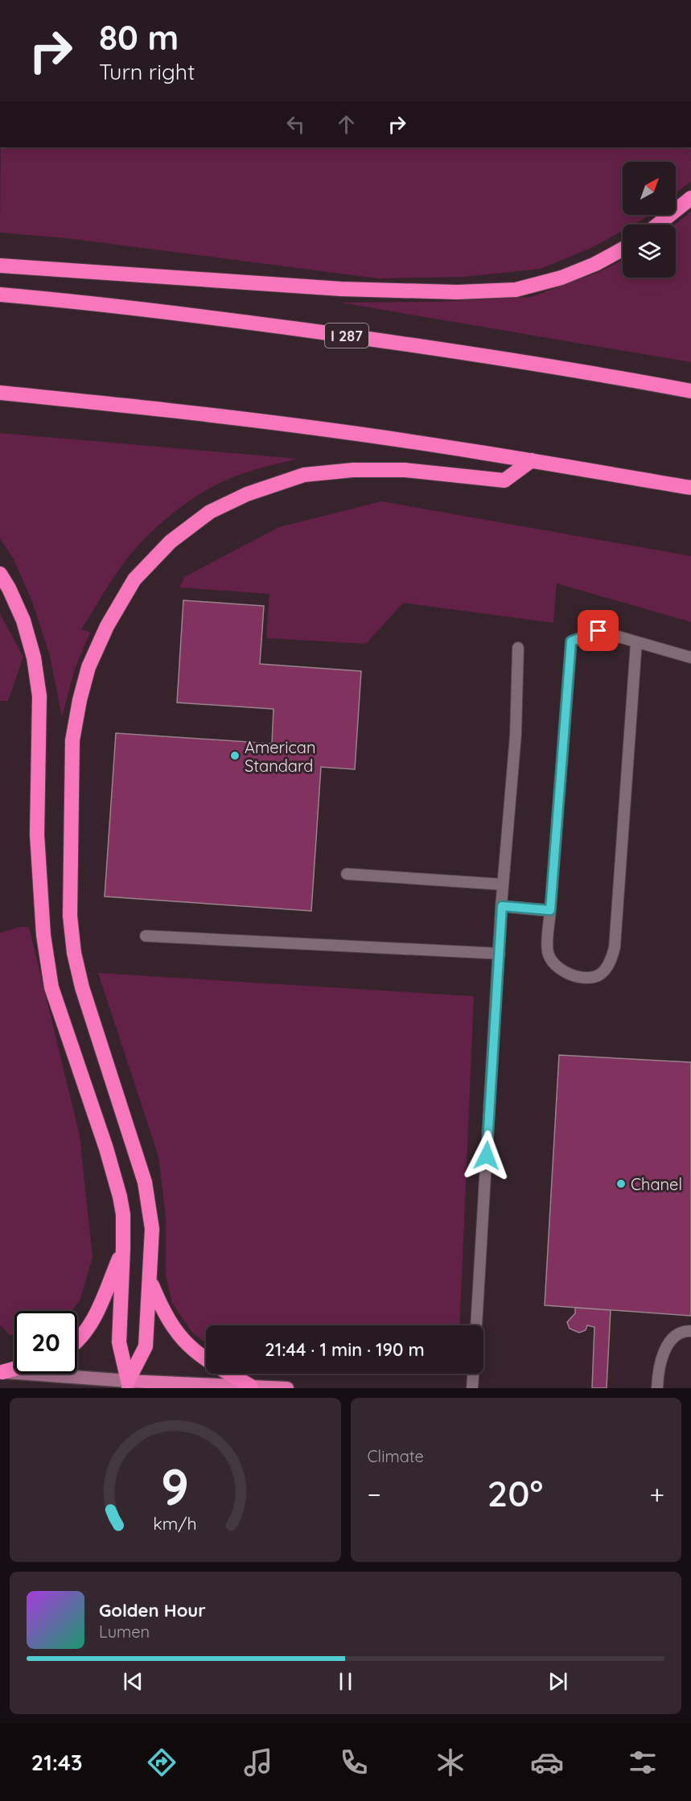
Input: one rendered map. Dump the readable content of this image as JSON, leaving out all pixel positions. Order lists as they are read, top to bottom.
{
  "streets": {
    "highway": ["I 287"]
  },
  "places": ["American Standard", "Chanel"],
  "north": "top right",
  "page": {
    "turn": ["80 m", "Turn right"],
    "limit": "20",
    "trip": "21:44 · 1 min · 190 m",
    "tile": "Climate",
    "heat": ["−", "20°", "+"],
    "song": ["Golden Hour", "Lumen"],
    "tabs": "21:43",
    "gauge": ["9", "km/h"]
  }
}
